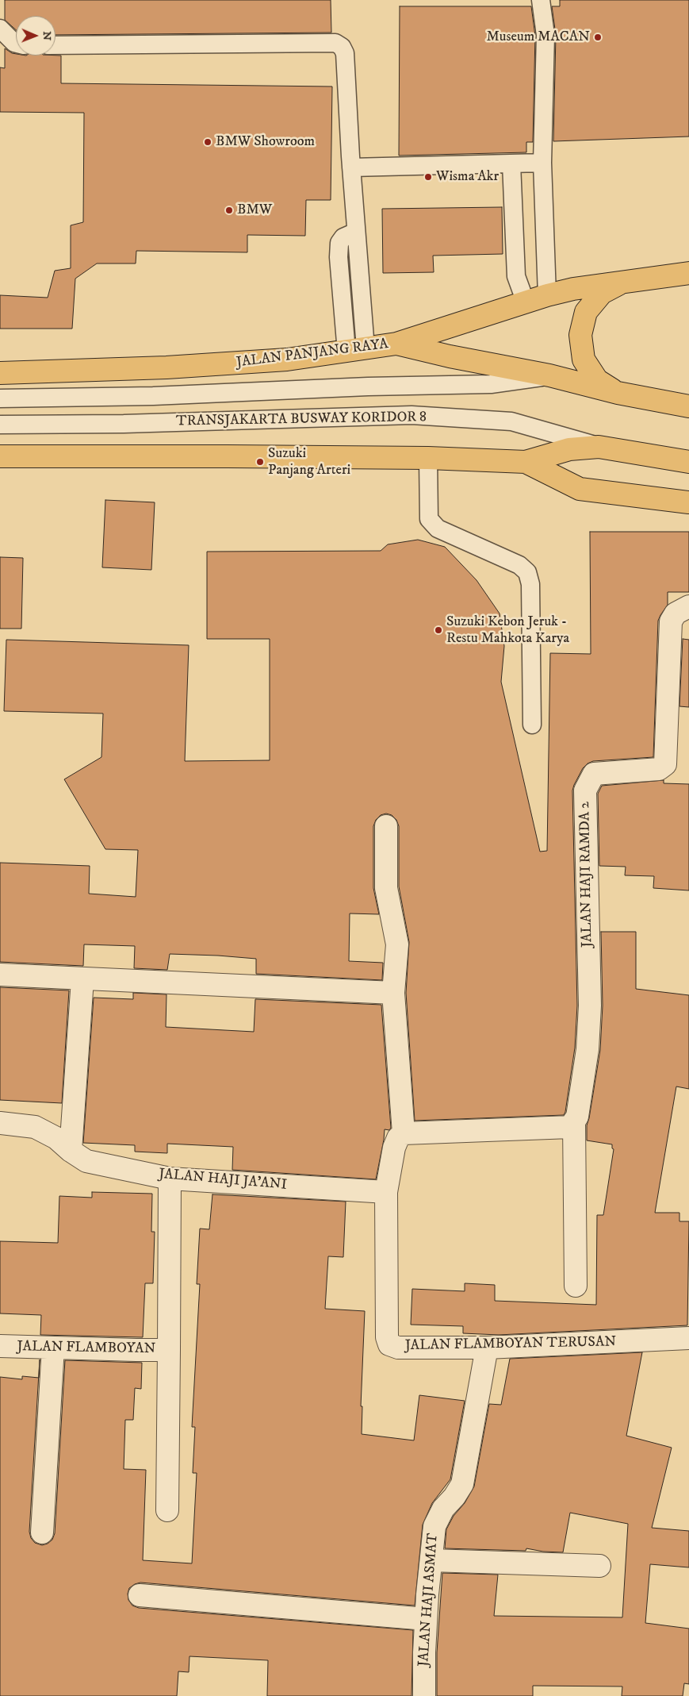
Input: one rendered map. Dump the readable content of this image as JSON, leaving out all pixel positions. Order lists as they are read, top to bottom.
{
  "streets": {
    "main road": ["JALAN PANJANG RAYA"],
    "street": [
      "JALAN HAJI RAMDA 2",
      "JALAN HAJI JA'ANI",
      "JALAN FLAMBOYAN TERUSAN",
      "JALAN FLAMBOYAN",
      "JALAN HAJI ASMAT"
    ],
    "lane": ["TRANSJAKARTA BUSWAY KORIDOR 8"]
  },
  "crossings": [
    ["JALAN PANJANG RAYA", "TRANSJAKARTA BUSWAY KORIDOR 8"],
    ["JALAN HAJI JA'ANI", "JALAN FLAMBOYAN TERUSAN"],
    ["JALAN HAJI JA'ANI", "JALAN FLAMBOYAN"],
    ["JALAN FLAMBOYAN TERUSAN", "JALAN HAJI ASMAT"]
  ],
  "places": [
    "Museum MACAN",
    "BMW Showroom",
    "Wisma Akr",
    "BMW",
    "Suzuki Panjang Arteri",
    "Suzuki Kebon Jeruk - Restu Mahkota Karya"
  ],
  "north": "right"
}
